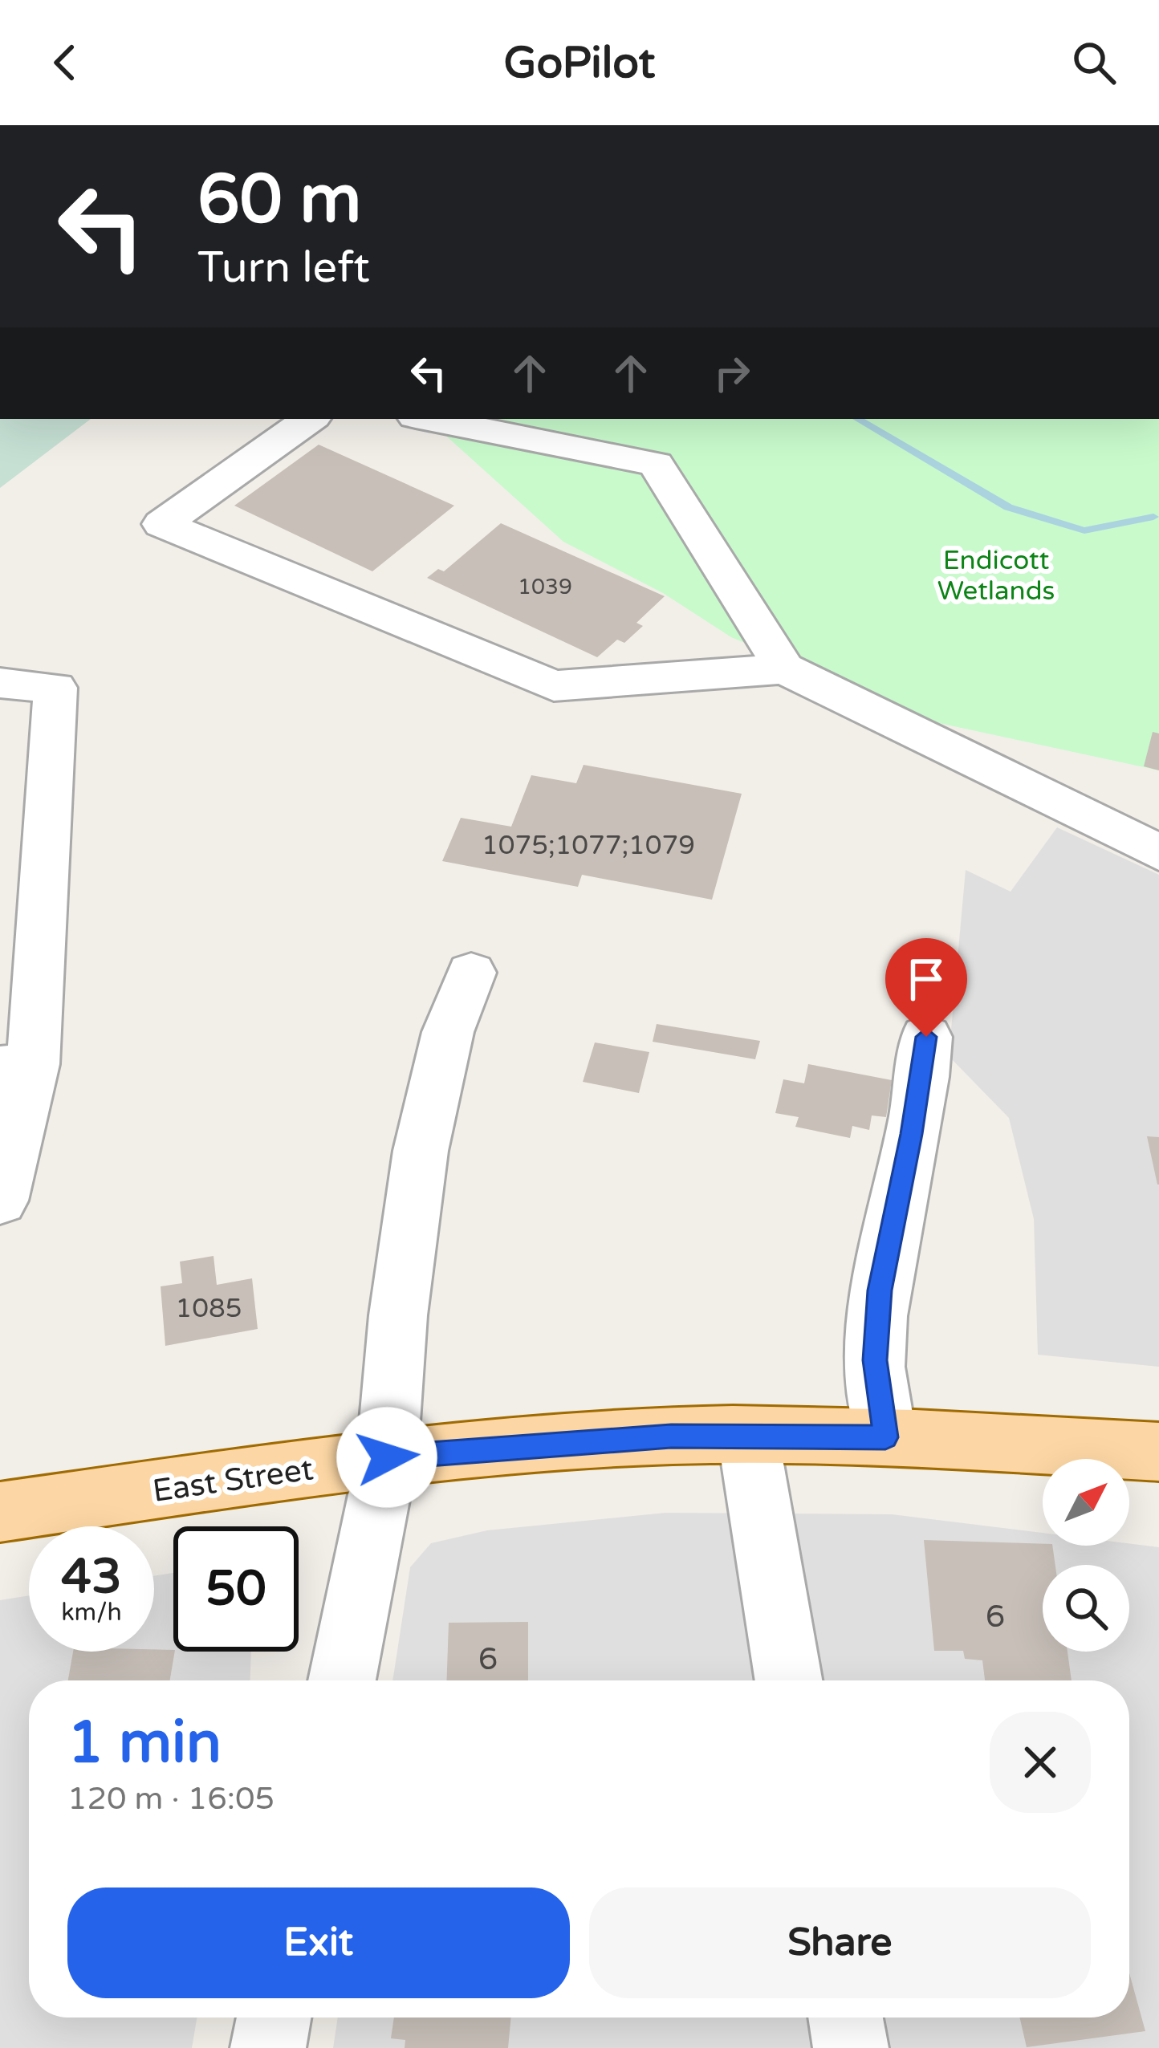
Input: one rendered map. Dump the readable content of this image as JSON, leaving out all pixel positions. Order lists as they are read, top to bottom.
{
  "streets": {
    "main road": ["East Street"]
  },
  "parks": ["Endicott Wetlands"],
  "house_numbers": [
    "1039",
    "1075;1077;1079",
    "1085",
    "6",
    "6"
  ],
  "north": "top right",
  "page": {
    "header": "GoPilot",
    "turn": ["60 m", "Turn left"],
    "speed": "43 km/h",
    "limit": "50",
    "heading": ["1 min", "120 m · 16:05"],
    "buttons": ["Exit", "Share"]
  }
}
